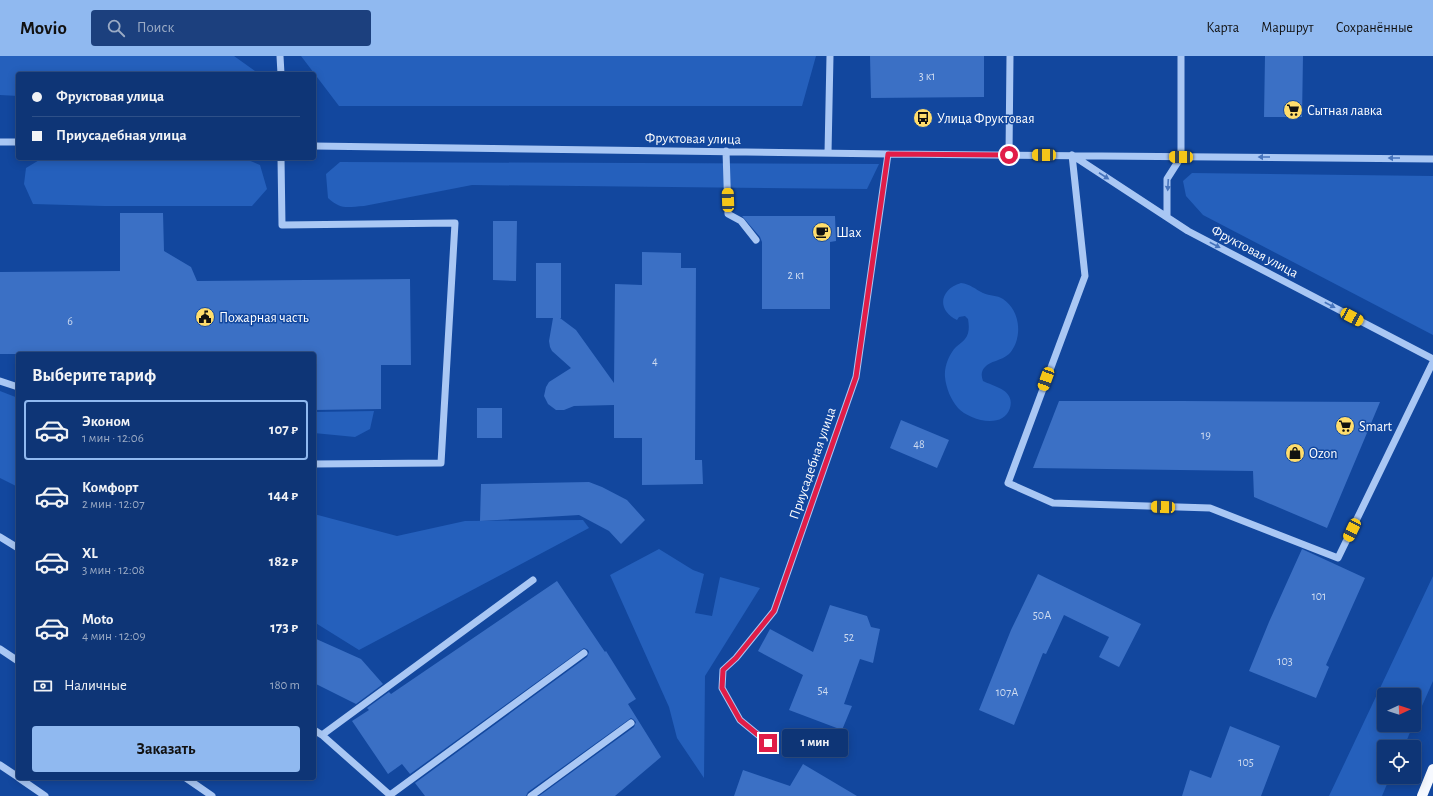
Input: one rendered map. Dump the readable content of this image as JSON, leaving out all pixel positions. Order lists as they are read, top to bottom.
{
  "streets": {
    "street": ["Фруктовая улица", "Приусадебная улица"]
  },
  "crossings": [
    ["Фруктовая улица", "Приусадебная улица"]
  ],
  "places": {
    "supermarket": ["Сытная лавка", "Smart"],
    "bus stop": ["Улица Фруктовая"],
    "cafe": ["Шах"],
    "public building": ["Пожарная часть"],
    "shop": ["Ozon"]
  },
  "house_numbers": [
    "3 к1",
    "2 к1",
    "6",
    "4",
    "19",
    "48",
    "101",
    "50А",
    "52",
    "103",
    "54",
    "107А",
    "105"
  ],
  "north": "right",
  "page": {
    "header": "Movio",
    "search": "Поиск",
    "nav": ["Карта", "Маршрут", "Сохранённые"],
    "banner": ["Фруктовая улица", "Приусадебная улица"],
    "heading": "Выберите тариф",
    "list": [
      {
        "name": "Эконом",
        "note": "1 мин · 12:06",
        "value": "107 ₽"
      },
      {
        "name": "Комфорт",
        "note": "2 мин · 12:07",
        "value": "144 ₽"
      },
      {
        "name": "XL",
        "note": "3 мин · 12:08",
        "value": "182 ₽"
      },
      {
        "name": "Moto",
        "note": "4 мин · 12:09",
        "value": "173 ₽"
      }
    ],
    "pay": ["Наличные", "180 m"],
    "buttons": "Заказать",
    "bubble": "1 мин"
  }
}
